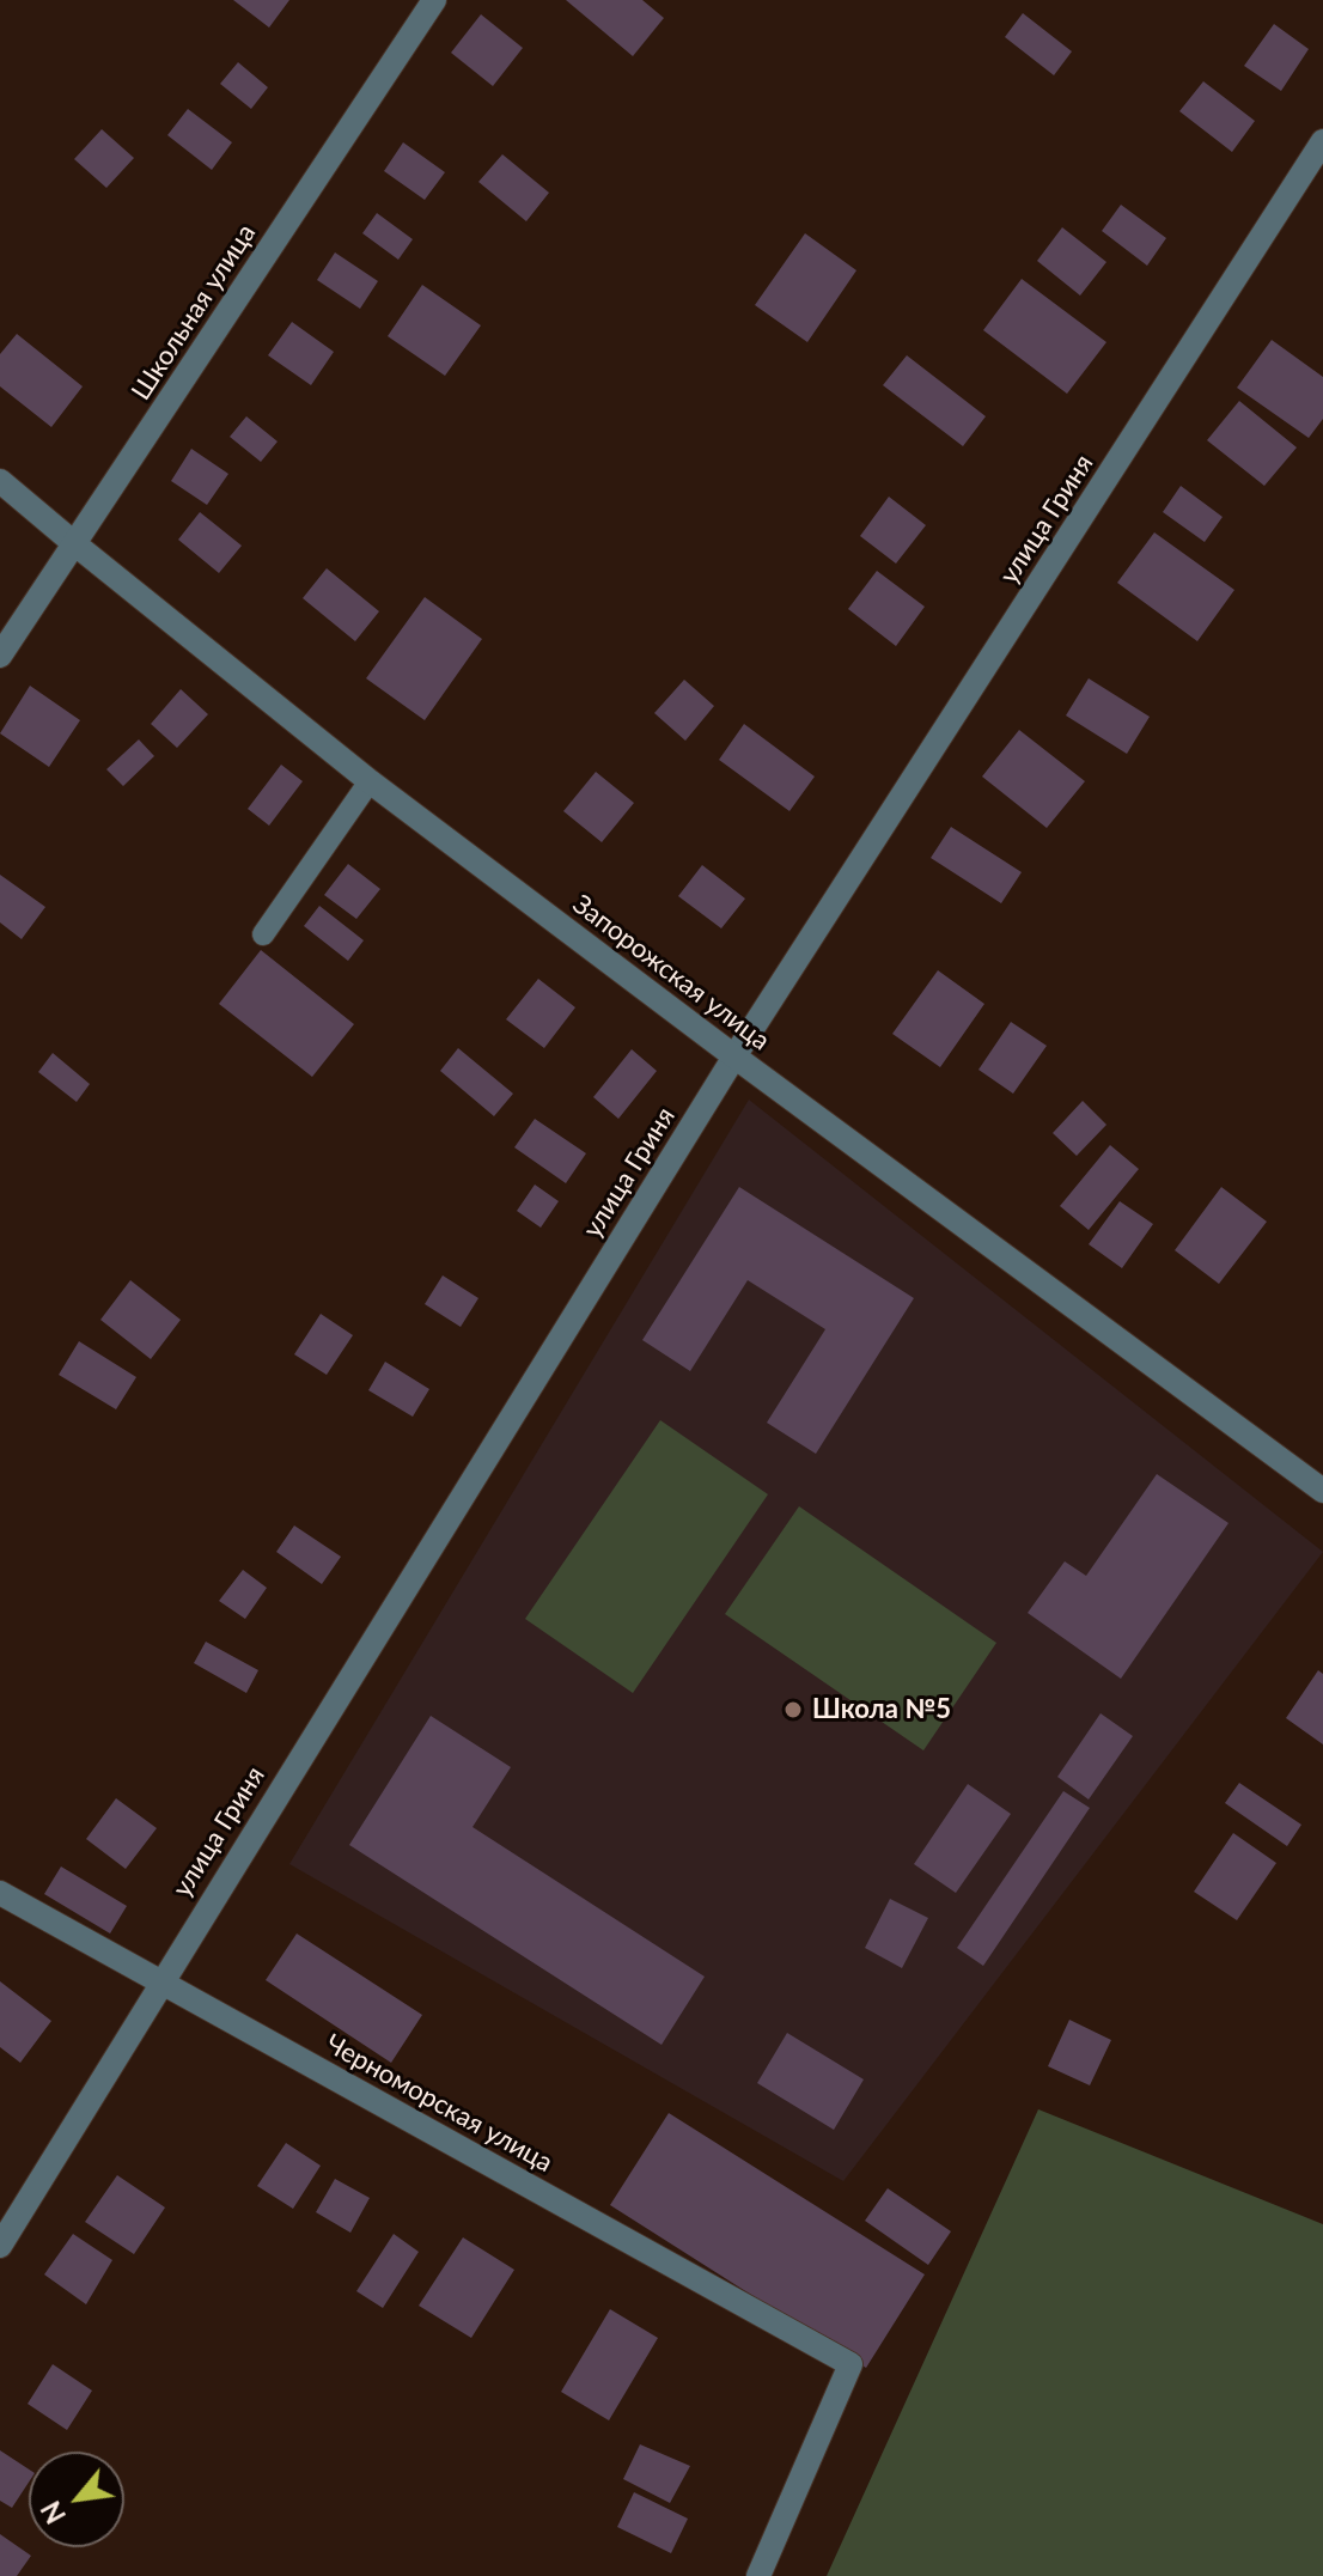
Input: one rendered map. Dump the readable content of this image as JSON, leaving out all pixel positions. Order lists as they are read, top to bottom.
{
  "streets": {
    "street": [
      "Школьная улица",
      "улица Гриня",
      "Запорожская улица",
      "Черноморская улица"
    ]
  },
  "crossings": [
    ["Школьная улица", "Запорожская улица"],
    ["улица Гриня", "Запорожская улица"],
    ["улица Гриня", "Черноморская улица"]
  ],
  "places": ["Школа №5"],
  "north": "bottom left"
}
